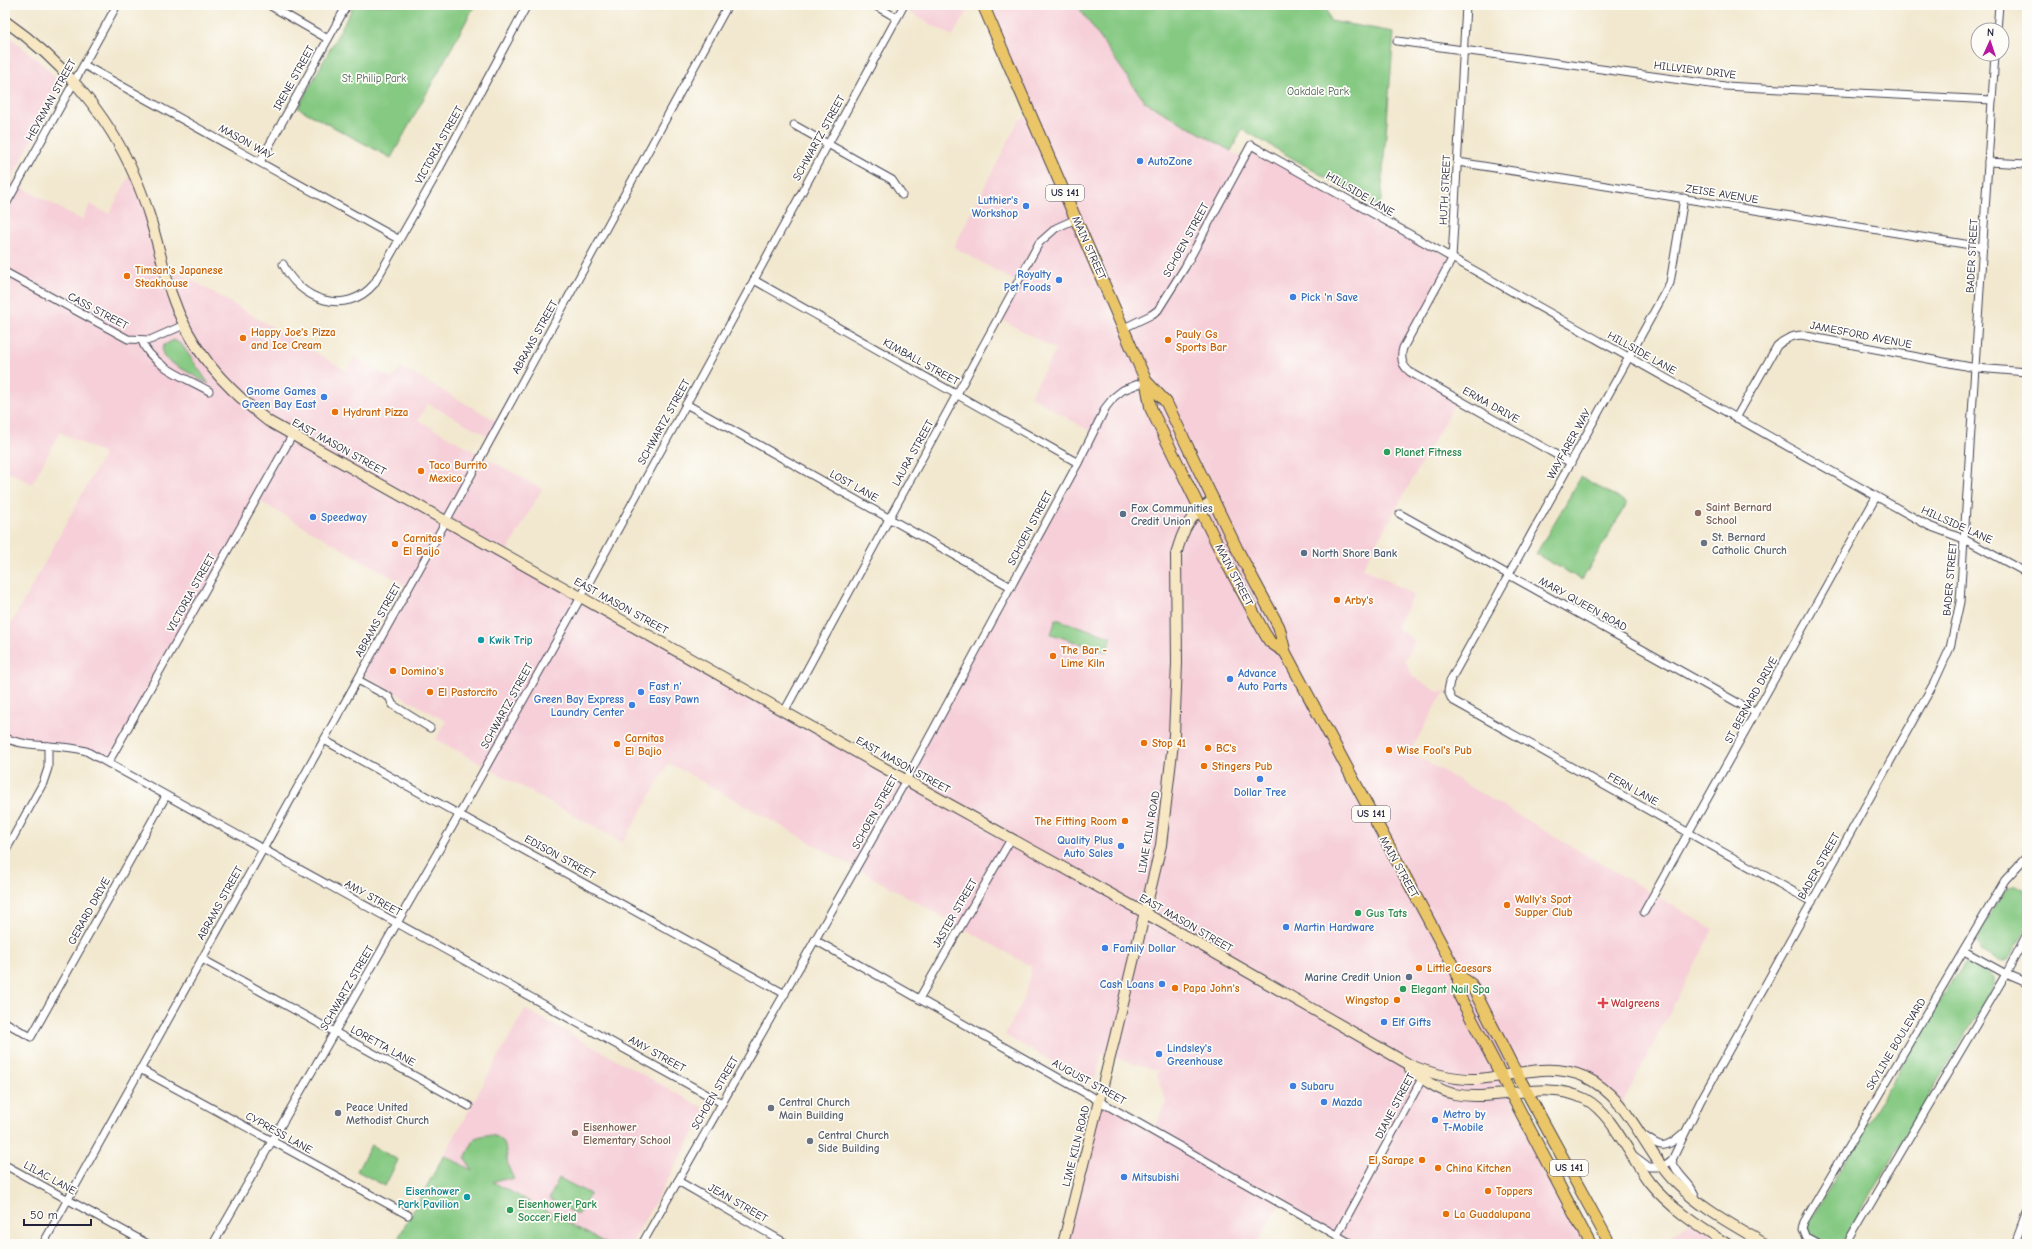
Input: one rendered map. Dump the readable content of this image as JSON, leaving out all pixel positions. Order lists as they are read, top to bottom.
{
  "streets": {
    "main road": [
      "US 141",
      "MAIN STREET",
      "EAST MASON STREET",
      "LIME KILN ROAD"
    ],
    "street": [
      "HILLVIEW DRIVE",
      "IRENE STREET",
      "HEYRMAN STREET",
      "SCHWARTZ STREET",
      "MASON WAY",
      "VICTORIA STREET",
      "HUTH STREET",
      "HILLSIDE LANE",
      "ZEISE AVENUE",
      "SCHOEN STREET",
      "BADER STREET",
      "CASS STREET",
      "JAMESFORD AVENUE",
      "ABRAMS STREET",
      "KIMBALL STREET",
      "ERMA DRIVE",
      "WAYFARER WAY",
      "LAURA STREET",
      "LOST LANE",
      "MARY QUEEN ROAD",
      "ST BERNARD DRIVE",
      "FERN LANE",
      "EDISON STREET",
      "AMY STREET",
      "GERARD DRIVE",
      "JASTER STREET",
      "SKYLINE BOULEVARD",
      "LORETTA LANE",
      "AUGUST STREET",
      "DIANE STREET",
      "CYPRESS LANE",
      "LILAC LANE",
      "JEAN STREET"
    ]
  },
  "crossings": [
    ["HILLVIEW DRIVE", "HUTH STREET"],
    ["HILLVIEW DRIVE", "BADER STREET"],
    ["IRENE STREET", "MASON WAY"],
    ["HEYRMAN STREET", "MASON WAY"],
    ["HEYRMAN STREET", "EAST MASON STREET"],
    ["SCHWARTZ STREET", "KIMBALL STREET"],
    ["SCHWARTZ STREET", "EAST MASON STREET"],
    ["SCHWARTZ STREET", "LOST LANE"],
    ["SCHWARTZ STREET", "EDISON STREET"],
    ["SCHWARTZ STREET", "AMY STREET"],
    ["SCHWARTZ STREET", "LORETTA LANE"],
    ["SCHWARTZ STREET", "CYPRESS LANE"],
    ["MASON WAY", "VICTORIA STREET"],
    ["VICTORIA STREET", "EAST MASON STREET"],
    ["VICTORIA STREET", "AMY STREET"],
    ["HUTH STREET", "HILLSIDE LANE"],
    ["HUTH STREET", "ZEISE AVENUE"],
    ["HUTH STREET", "ERMA DRIVE"],
    ["HILLSIDE LANE", "SCHOEN STREET"],
    ["HILLSIDE LANE", "BADER STREET"],
    ["HILLSIDE LANE", "JAMESFORD AVENUE"],
    ["HILLSIDE LANE", "WAYFARER WAY"],
    ["HILLSIDE LANE", "ST BERNARD DRIVE"],
    ["ZEISE AVENUE", "BADER STREET"],
    ["ZEISE AVENUE", "WAYFARER WAY"],
    ["SCHOEN STREET", "MAIN STREET"],
    ["SCHOEN STREET", "KIMBALL STREET"],
    ["SCHOEN STREET", "EAST MASON STREET"],
    ["SCHOEN STREET", "LOST LANE"],
    ["SCHOEN STREET", "EDISON STREET"],
    ["SCHOEN STREET", "AMY STREET"],
    ["SCHOEN STREET", "AUGUST STREET"],
    ["SCHOEN STREET", "JEAN STREET"],
    ["MAIN STREET", "EAST MASON STREET"],
    ["MAIN STREET", "LAURA STREET"],
    ["MAIN STREET", "LIME KILN ROAD"],
    ["BADER STREET", "JAMESFORD AVENUE"],
    ["BADER STREET", "EAST MASON STREET"],
    ["BADER STREET", "FERN LANE"],
    ["CASS STREET", "EAST MASON STREET"],
    ["ABRAMS STREET", "EAST MASON STREET"],
    ["ABRAMS STREET", "EDISON STREET"],
    ["ABRAMS STREET", "AMY STREET"],
    ["ABRAMS STREET", "LORETTA LANE"],
    ["ABRAMS STREET", "CYPRESS LANE"],
    ["ABRAMS STREET", "LILAC LANE"],
    ["KIMBALL STREET", "LAURA STREET"],
    ["ERMA DRIVE", "WAYFARER WAY"],
    ["WAYFARER WAY", "MARY QUEEN ROAD"],
    ["WAYFARER WAY", "FERN LANE"],
    ["EAST MASON STREET", "LAURA STREET"],
    ["EAST MASON STREET", "LIME KILN ROAD"],
    ["EAST MASON STREET", "JASTER STREET"],
    ["EAST MASON STREET", "DIANE STREET"],
    ["LAURA STREET", "LOST LANE"],
    ["MARY QUEEN ROAD", "ST BERNARD DRIVE"],
    ["ST BERNARD DRIVE", "FERN LANE"],
    ["LIME KILN ROAD", "AUGUST STREET"],
    ["AMY STREET", "GERARD DRIVE"],
    ["JASTER STREET", "AUGUST STREET"],
    ["AUGUST STREET", "DIANE STREET"]
  ],
  "parks": ["St. Philip Park", "Oakdale Park"],
  "places": {
    "other": [
      "AutoZone",
      "Luthier's Workshop",
      "Timsan's Japanese Steakhouse",
      "Royalty Pet Foods",
      "Pick 'n Save",
      "Happy Joe's Pizza and Ice Cream",
      "Pauly Gs Sports Bar",
      "Gnome Games Green Bay East",
      "Hydrant Pizza",
      "Planet Fitness",
      "Taco Burrito Mexico",
      "Saint Bernard School",
      "Fox Communities Credit Union",
      "Speedway",
      "St. Bernard Catholic Church",
      "Carnitas El Baijo",
      "North Shore Bank",
      "Arby's",
      "Kwik Trip",
      "The Bar - Lime Kiln",
      "Domino's",
      "Advance Auto Parts",
      "El Pastorcito",
      "Fast n' Easy Pawn",
      "Green Bay Express Laundry Center",
      "Stop 41",
      "Carnitas El Bajio",
      "BC's",
      "Wise Fool's Pub",
      "Stingers Pub",
      "Dollar Tree",
      "The Fitting Room",
      "Quality Plus Auto Sales",
      "Wally's Spot Supper Club",
      "Gus Tats",
      "Martin Hardware",
      "Family Dollar",
      "Little Caesars",
      "Marine Credit Union",
      "Cash Loans",
      "Papa John's",
      "Elegant Nail Spa",
      "Wingstop",
      "Elf Gifts",
      "Lindsley's Greenhouse",
      "Subaru",
      "Mazda",
      "Central Church Main Building",
      "Peace United Methodist Church",
      "Metro by T-Mobile",
      "Eisenhower Elementary School",
      "Central Church Side Building",
      "El Sarape",
      "China Kitchen",
      "Mitsubishi",
      "Toppers",
      "Eisenhower Park Pavilion",
      "Eisenhower Park Soccer Field",
      "La Guadalupana"
    ],
    "health": ["Walgreens"]
  },
  "scale_bar": "50 m",
  "north": "top"
}
